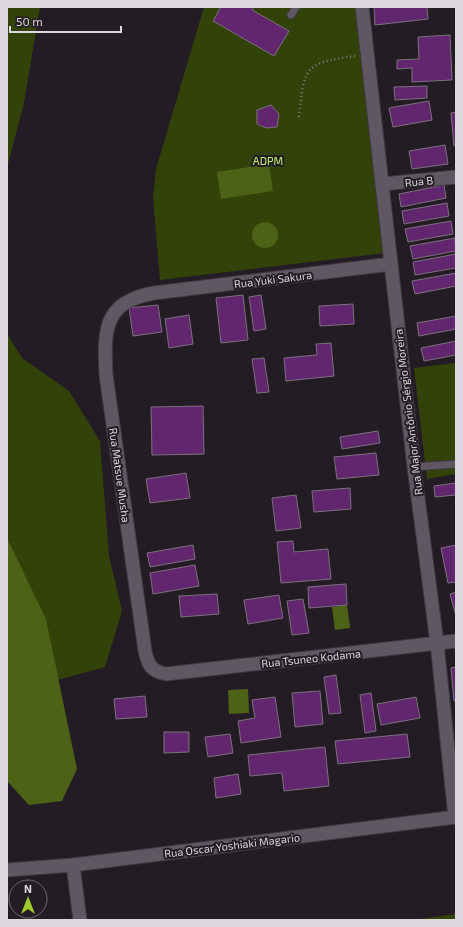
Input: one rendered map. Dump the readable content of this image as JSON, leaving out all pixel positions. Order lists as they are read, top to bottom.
{
  "streets": {
    "street": [
      "Rua B",
      "Rua Yuki Sakura",
      "Rua Major Antônio Sérgio Moreira",
      "Rua Matsue Musha",
      "Rua Tsuneo Kodama",
      "Rua Oscar Yoshiaki Magario"
    ]
  },
  "crossings": [
    ["Rua B", "Rua Major Antônio Sérgio Moreira"],
    ["Rua Yuki Sakura", "Rua Major Antônio Sérgio Moreira"],
    ["Rua Yuki Sakura", "Rua Matsue Musha"],
    ["Rua Major Antônio Sérgio Moreira", "Rua Tsuneo Kodama"],
    ["Rua Major Antônio Sérgio Moreira", "Rua Oscar Yoshiaki Magario"],
    ["Rua Matsue Musha", "Rua Tsuneo Kodama"]
  ],
  "parks": ["ADPM"],
  "scale_bar": "50 m",
  "north": "top"
}
